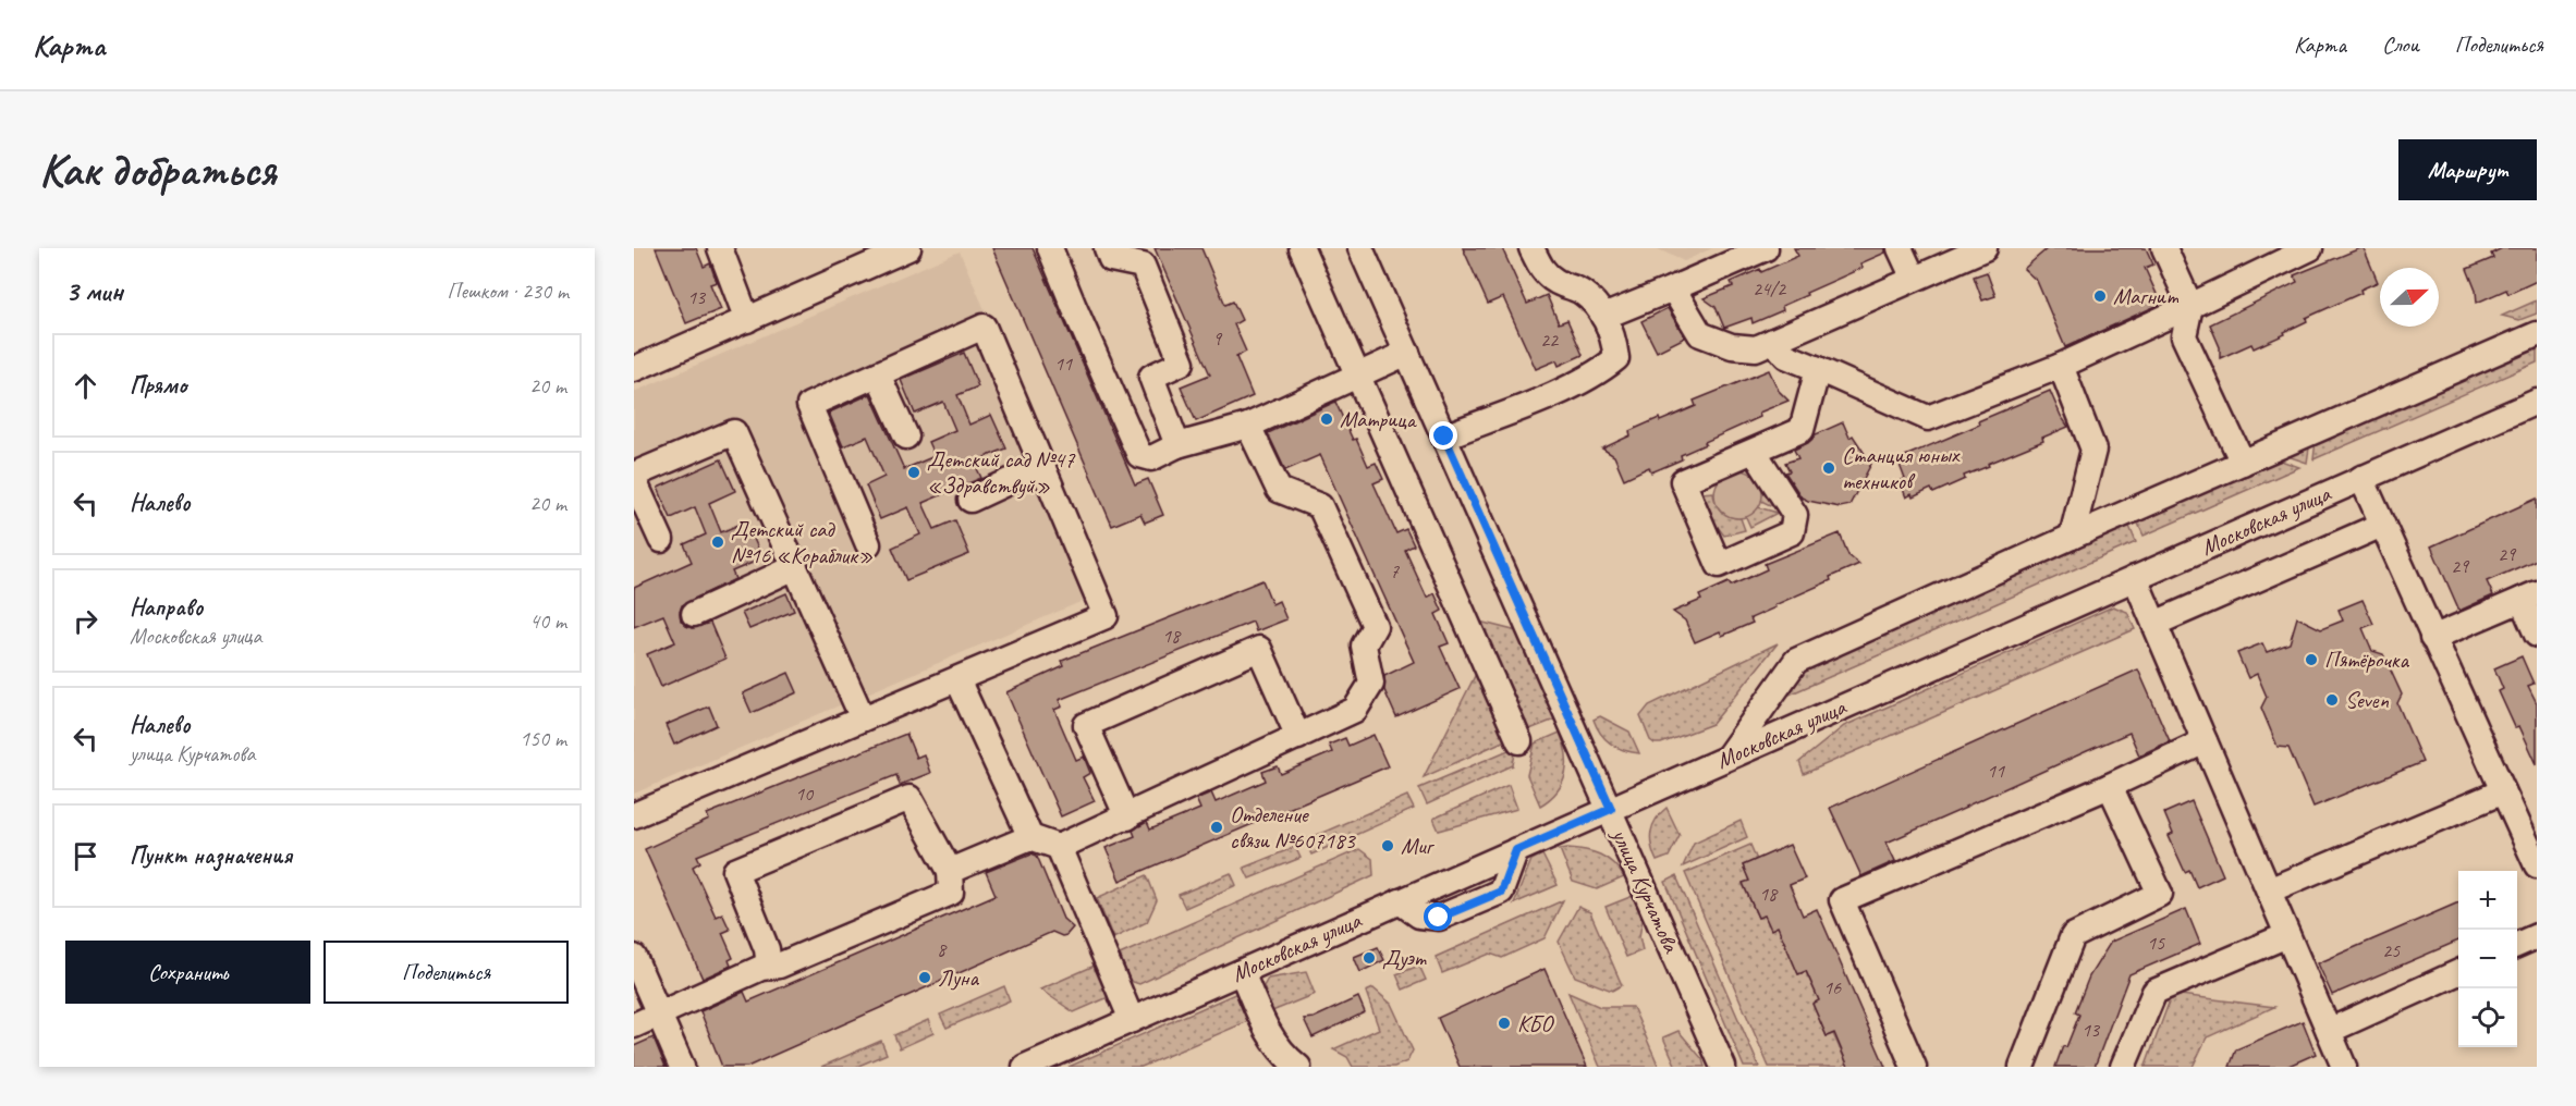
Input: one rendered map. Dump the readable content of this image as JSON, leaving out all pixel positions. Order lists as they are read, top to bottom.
{
  "streets": {
    "street": ["Московская улица", "улица Курчатова"]
  },
  "crossings": [
    ["Московская улица", "улица Курчатова"]
  ],
  "places": [
    "Магнит",
    "Матрица",
    "Станция юных техников",
    "Детский сад №47 «Здравствуй»",
    "Детский сад №16 «Кораблик»",
    "Пятёрочка",
    "Seven",
    "Отделение связи №607183",
    "Миг",
    "Дуэт",
    "Луна",
    "КБО"
  ],
  "house_numbers": [
    "24/2",
    "13",
    "9",
    "22",
    "11",
    "29",
    "29",
    "7",
    "18",
    "11",
    "10",
    "18",
    "15",
    "8",
    "25",
    "16",
    "13"
  ],
  "north": "right",
  "page": {
    "header": "Карта",
    "nav": ["Карта", "Слои", "Поделиться"],
    "buttons": [
      "Маршрут",
      ["Сохранить", "Поделиться"]
    ],
    "title": "Как добраться",
    "heading": ["3 мин", "Пешком · 230 m"],
    "list": [
      ["Прямо", "20 m"],
      ["Налево", "20 m"],
      ["Направо", "Московская улица", "40 m"],
      ["Налево", "улица Курчатова", "150 m"],
      "Пункт назначения"
    ],
    "map_buttons": ["+", "−"]
  }
}
